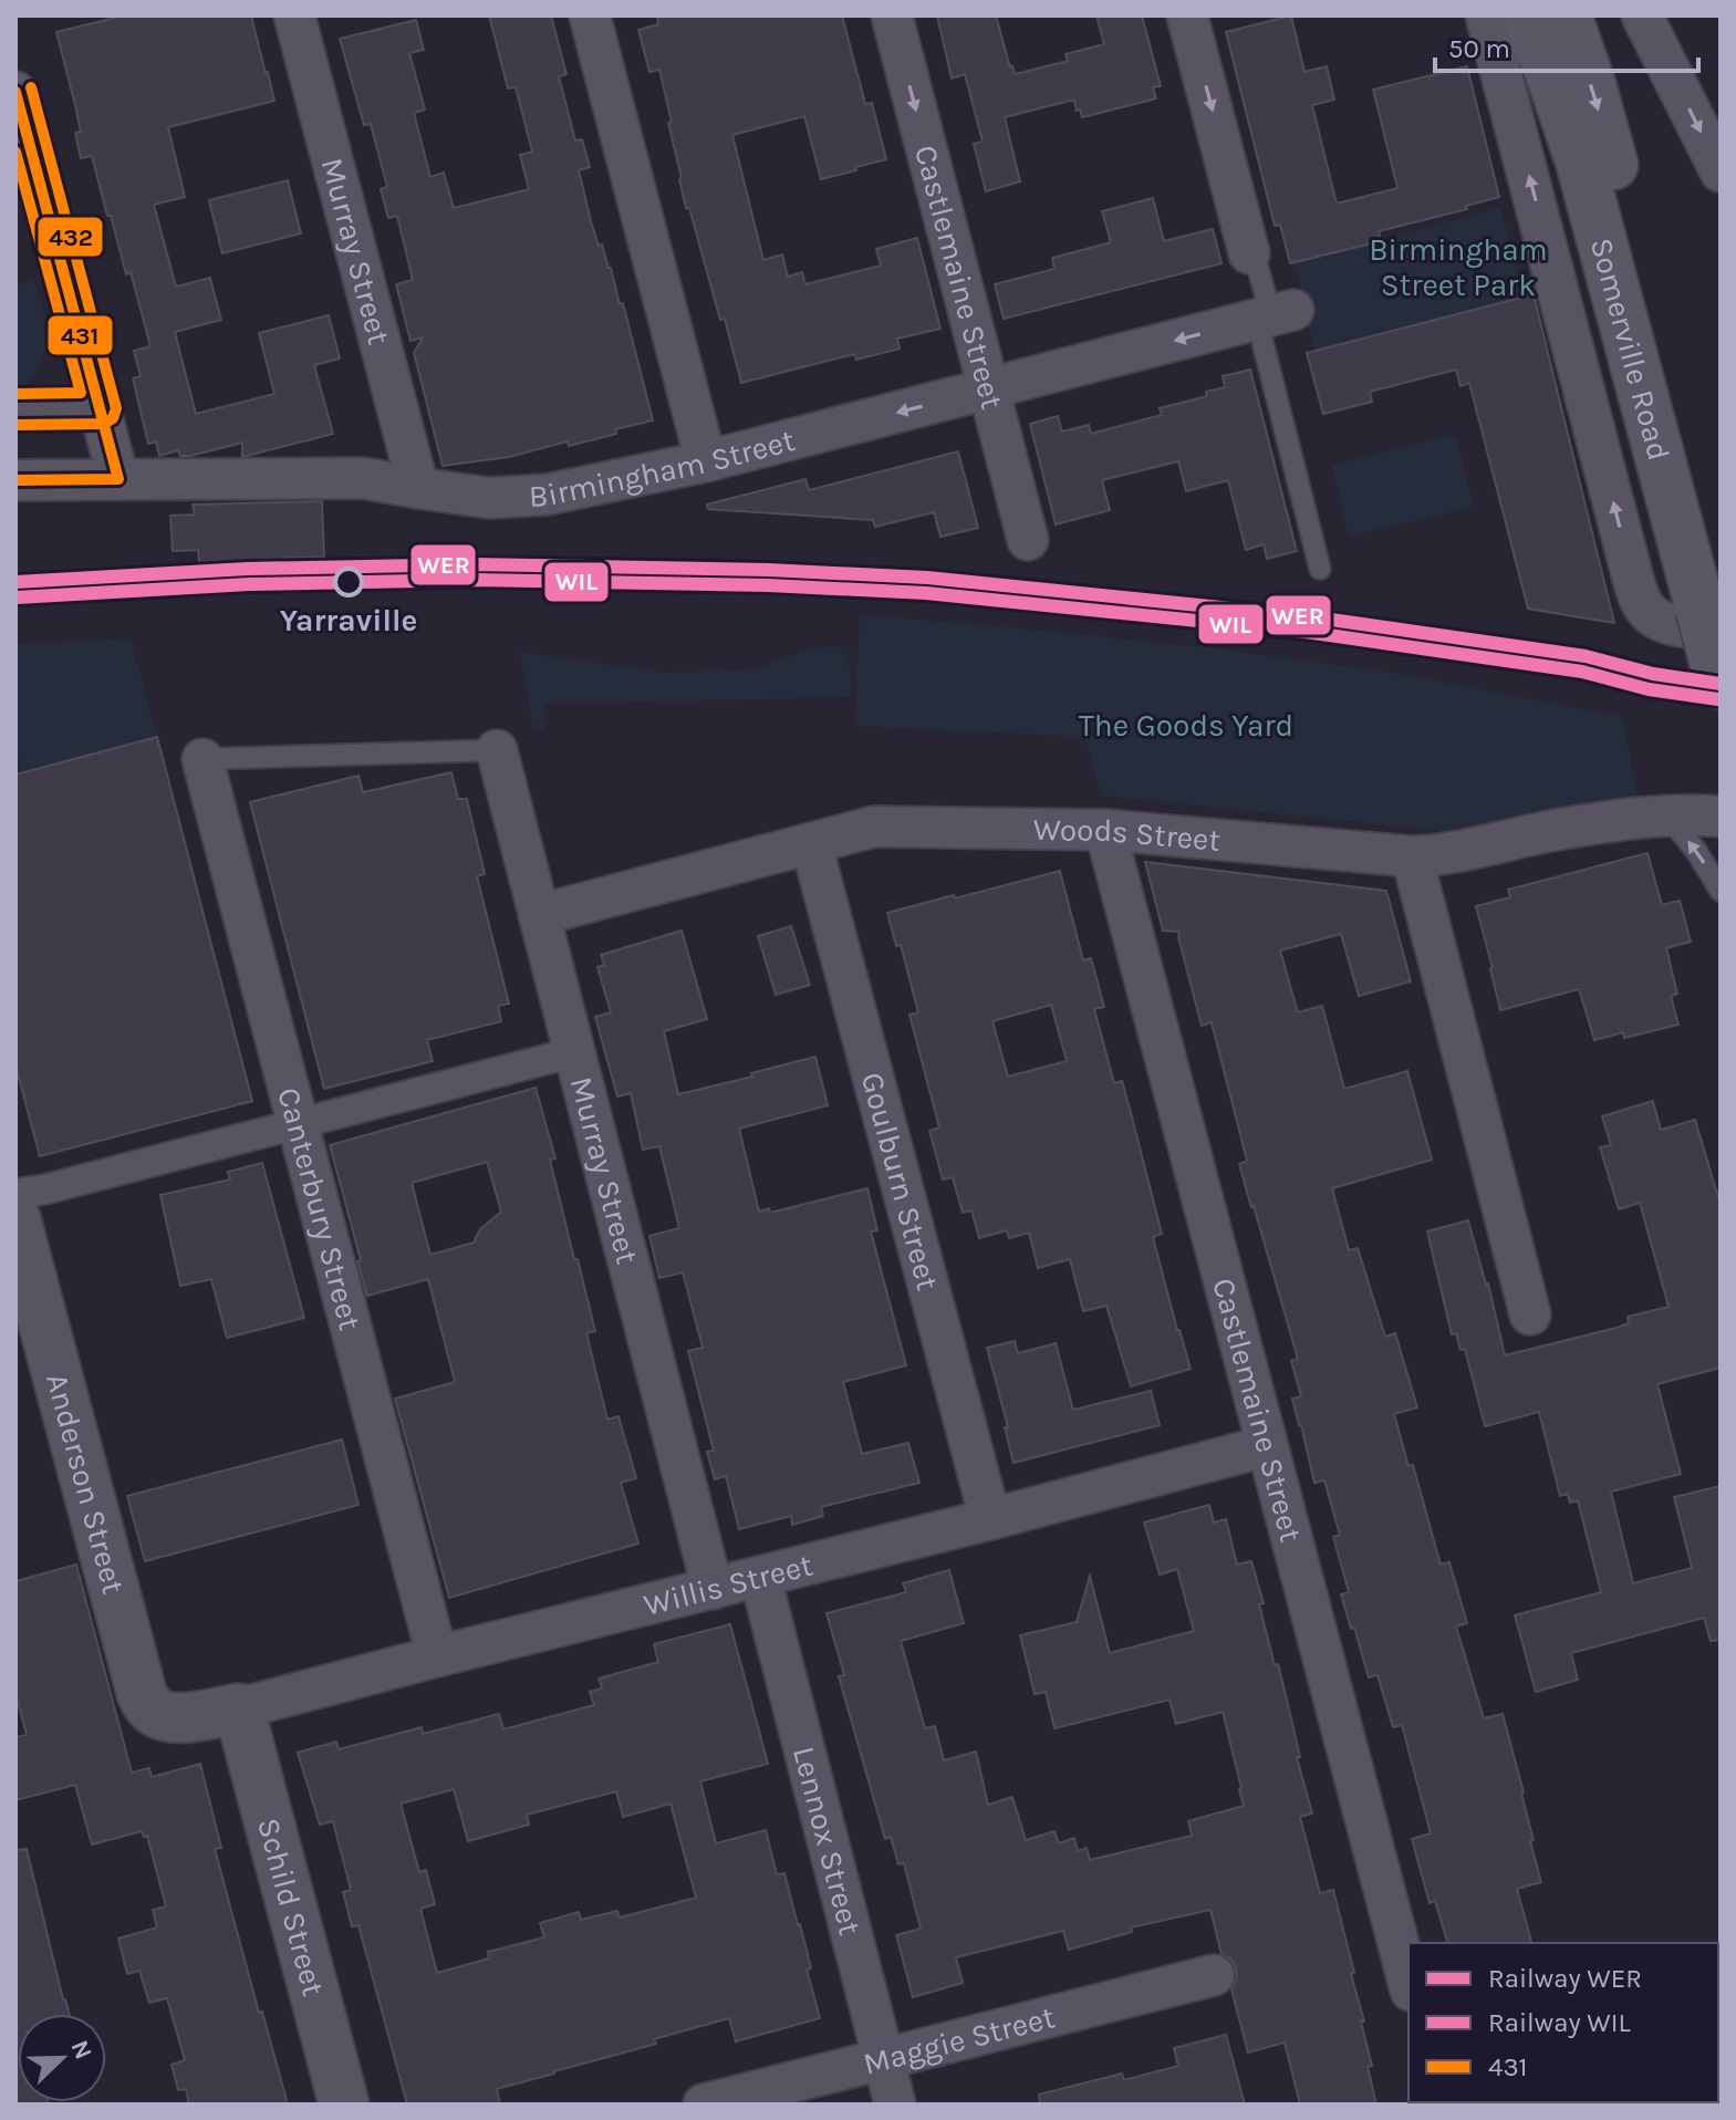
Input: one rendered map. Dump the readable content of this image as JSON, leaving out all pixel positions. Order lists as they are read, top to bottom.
{
  "streets": {
    "main road": ["Somerville Road"],
    "street": [
      "Murray Street",
      "Castlemaine Street",
      "Birmingham Street",
      "Woods Street",
      "Goulburn Street",
      "Canterbury Street",
      "Anderson Street",
      "Willis Street",
      "Lennox Street",
      "Schild Street",
      "Maggie Street"
    ]
  },
  "crossings": [
    ["Murray Street", "Birmingham Street"],
    ["Murray Street", "Woods Street"],
    ["Murray Street", "Willis Street"],
    ["Castlemaine Street", "Birmingham Street"],
    ["Castlemaine Street", "Woods Street"],
    ["Castlemaine Street", "Willis Street"],
    ["Woods Street", "Goulburn Street"],
    ["Goulburn Street", "Willis Street"],
    ["Canterbury Street", "Willis Street"],
    ["Anderson Street", "Willis Street"],
    ["Willis Street", "Lennox Street"],
    ["Willis Street", "Schild Street"],
    ["Lennox Street", "Maggie Street"]
  ],
  "one_way": ["Birmingham Street"],
  "parks": ["Birmingham Street Park", "The Goods Yard"],
  "places": ["Yarraville"],
  "lines": [
    "transit line 432",
    "transit line 431",
    "rail line WER",
    "rail line WIL"
  ],
  "legend": ["Railway WER", "Railway WIL", "431"],
  "scale_bar": "50 m",
  "north": "top right"
}
